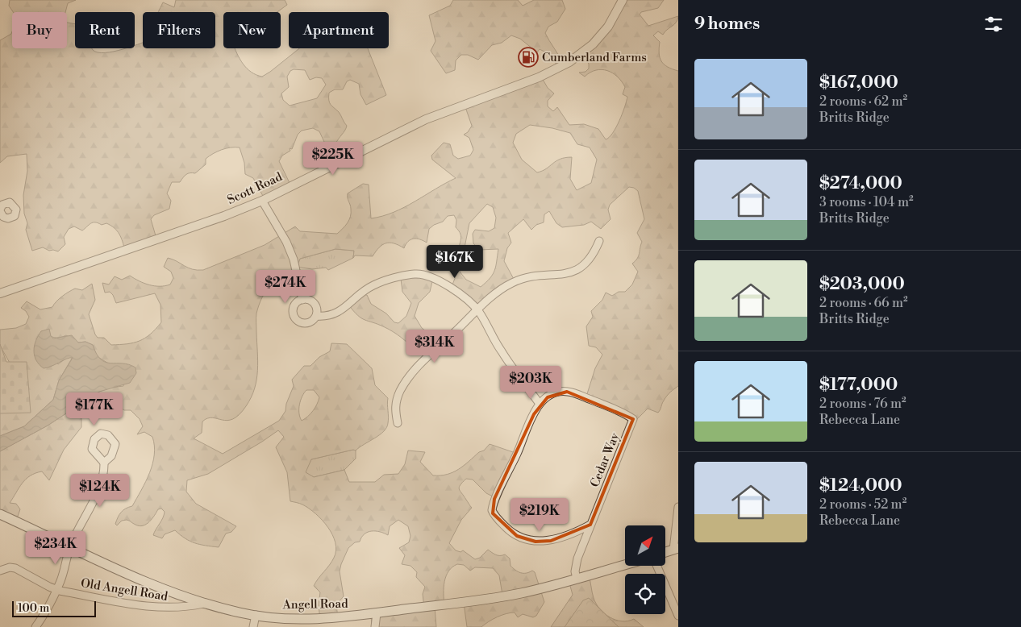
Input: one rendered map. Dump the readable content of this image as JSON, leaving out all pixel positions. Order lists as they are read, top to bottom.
{
  "streets": {
    "main road": ["Angell Road"],
    "street": ["Scott Road", "Cedar Way", "Old Angell Road"]
  },
  "crossings": [
    ["Cedar Way", "Angell Road"],
    ["Old Angell Road", "Angell Road"]
  ],
  "places": {
    "fuel station": ["Cumberland Farms"]
  },
  "scale_bar": "100 m",
  "north": "top right",
  "page": {
    "heading": "9 homes",
    "chip": [
      "Buy",
      "Rent",
      "Filters",
      "New",
      "Apartment"
    ],
    "list": [
      {
        "name": "$167,000",
        "note": "2 rooms · 62 m² · Britts Ridge"
      },
      {
        "name": "$274,000",
        "note": "3 rooms · 104 m² · Britts Ridge"
      },
      {
        "name": "$203,000",
        "note": "2 rooms · 66 m² · Britts Ridge"
      },
      {
        "name": "$177,000",
        "note": "2 rooms · 76 m² · Rebecca Lane"
      },
      {
        "name": "$124,000",
        "note": "2 rooms · 52 m² · Rebecca Lane"
      }
    ],
    "price": [
      "$225K",
      "$167K",
      "$274K",
      "$314K",
      "$203K",
      "$177K",
      "$124K",
      "$219K",
      "$234K"
    ],
    "scale": "100 m"
  }
}
